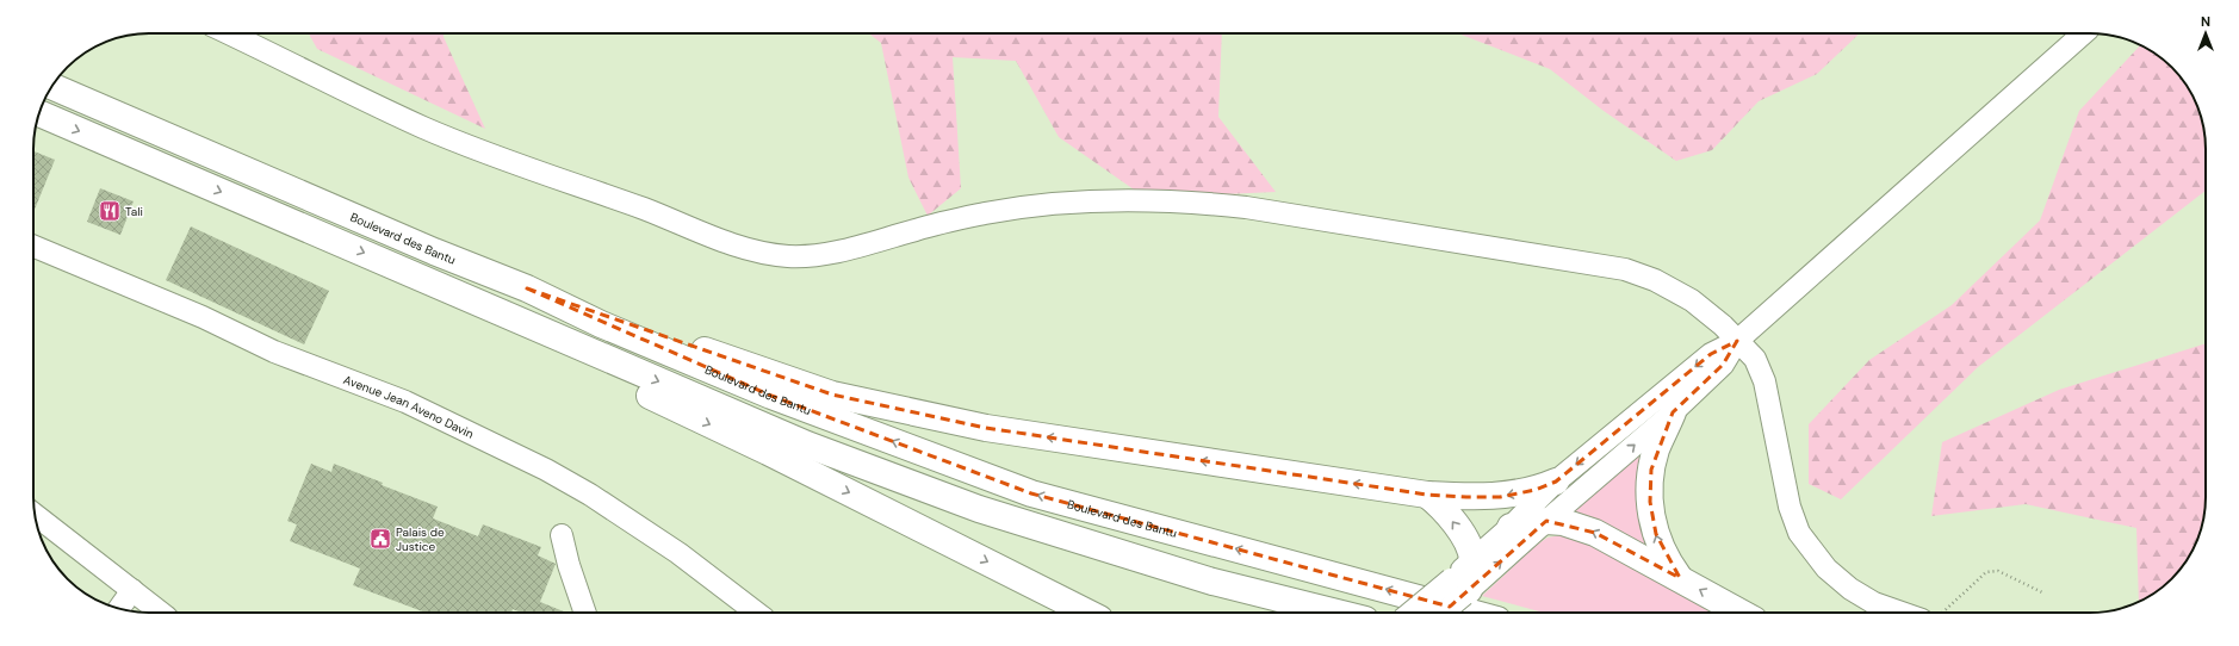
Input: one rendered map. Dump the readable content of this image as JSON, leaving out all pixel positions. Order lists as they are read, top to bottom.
{
  "streets": {
    "highway": ["Boulevard des Bantu"],
    "street": ["Avenue Jean Aveno Davin"]
  },
  "places": {
    "restaurant": ["Tali"],
    "public building": ["Palais de Justice"]
  },
  "north": "top"
}
